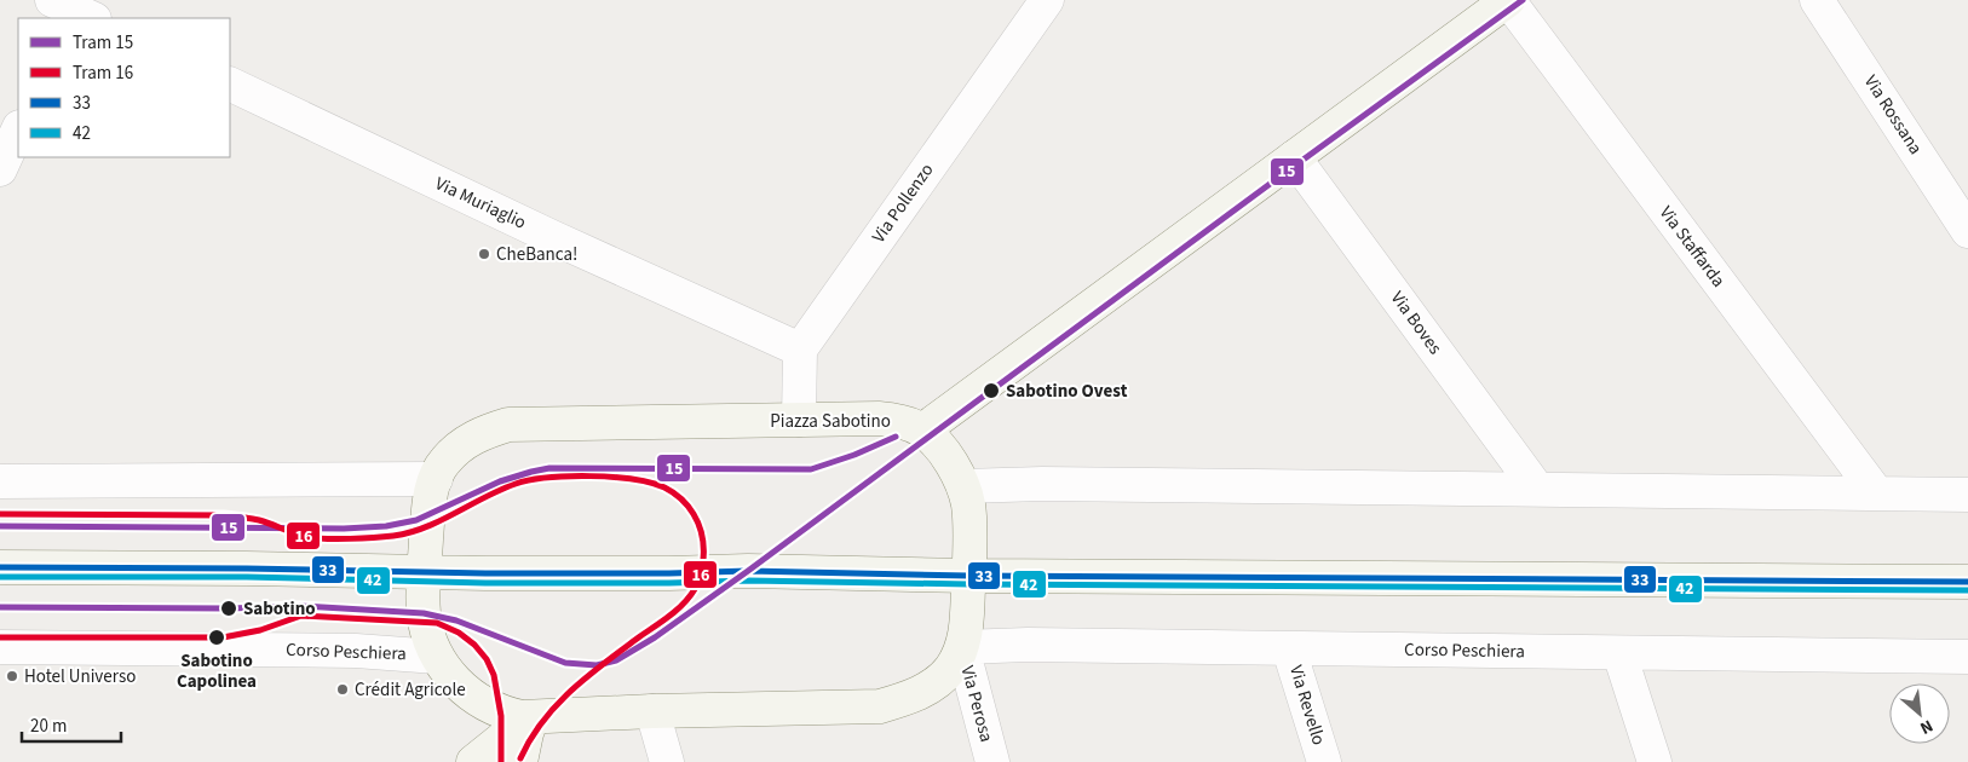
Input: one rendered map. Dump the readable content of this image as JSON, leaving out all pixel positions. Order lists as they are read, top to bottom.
{
  "streets": {
    "street": [
      "Via Rossana",
      "Via Muriaglio",
      "Via Pollenzo",
      "Via Staffarda",
      "Via Boves",
      "Piazza Sabotino",
      "Corso Peschiera",
      "Via Perosa",
      "Via Revello"
    ]
  },
  "crossings": [
    ["Via Muriaglio", "Via Pollenzo"],
    ["Piazza Sabotino", "Corso Peschiera"],
    ["Piazza Sabotino", "Via Perosa"],
    ["Corso Peschiera", "Via Perosa"],
    ["Corso Peschiera", "Via Revello"]
  ],
  "places": [
    "CheBanca!",
    "Sabotino Ovest",
    "Sabotino",
    "Sabotino Capolinea",
    "Hotel Universo",
    "Crédit Agricole"
  ],
  "lines": [
    "tram line 15",
    "tram line 16",
    "transit line 33",
    "transit line 42"
  ],
  "legend": [
    "Tram 15",
    "Tram 16",
    "33",
    "42"
  ],
  "scale_bar": "20 m",
  "north": "bottom right"
}
